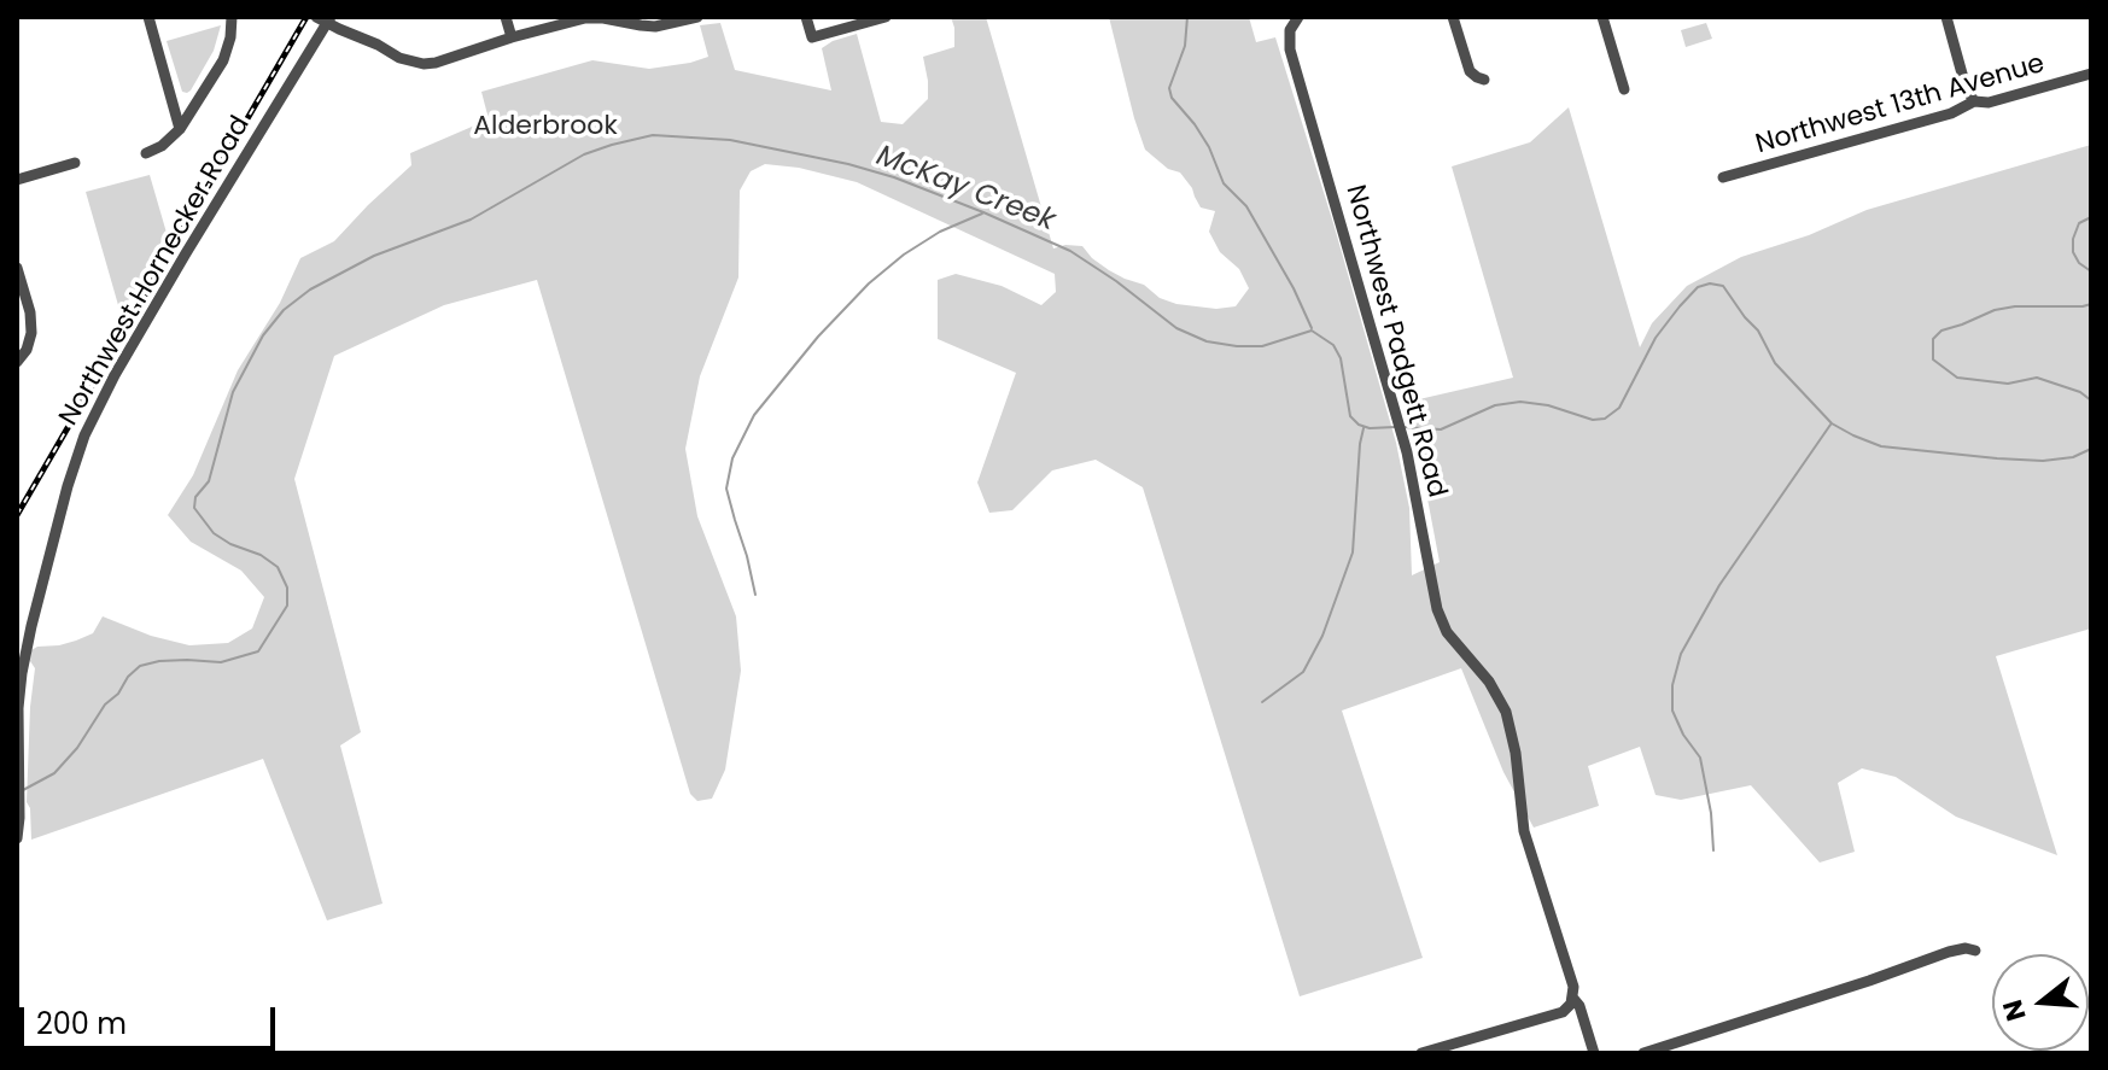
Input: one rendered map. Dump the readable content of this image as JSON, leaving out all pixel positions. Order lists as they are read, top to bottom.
{
  "streets": {
    "street": ["Northwest 13th Avenue", "Northwest Hornecker Road", "Northwest Padgett Road"]
  },
  "water": ["McKay Creek"],
  "parks": ["Alderbrook"],
  "scale_bar": "200 m",
  "north": "left"
}
